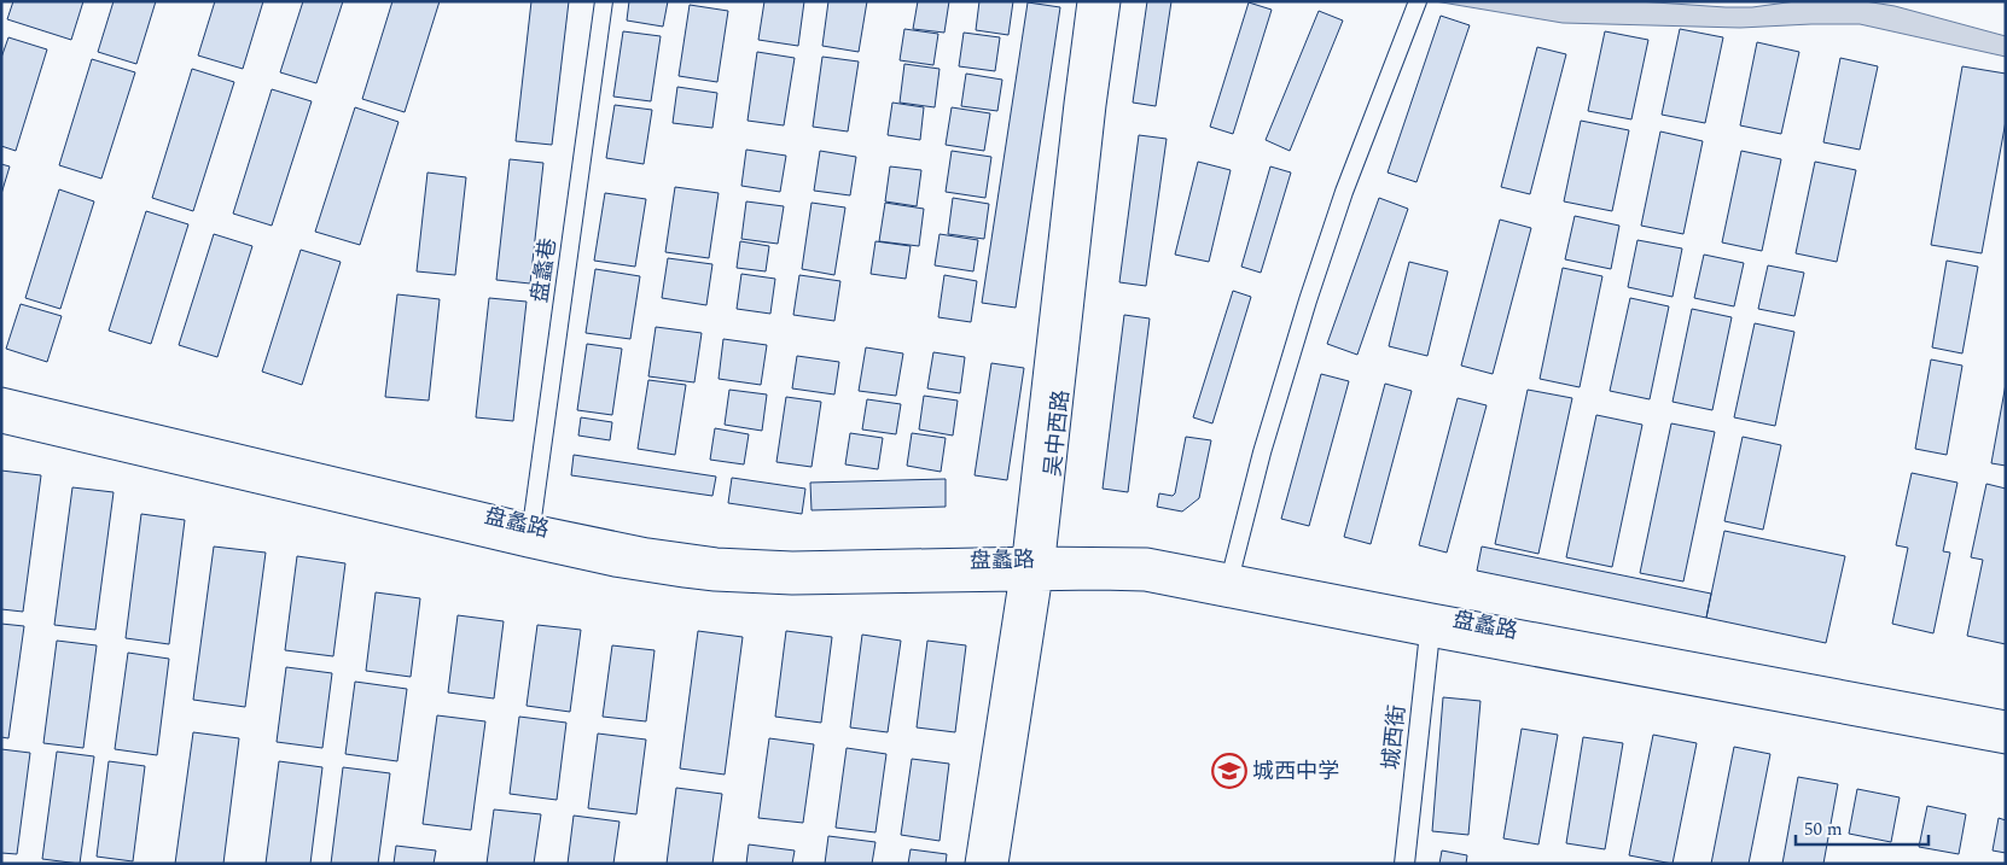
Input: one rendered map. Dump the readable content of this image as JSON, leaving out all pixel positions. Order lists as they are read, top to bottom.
{
  "streets": {
    "main road": ["吴中西路", "盘蠡路"],
    "street": ["盘蠡巷", "城西街"]
  },
  "crossings": [
    ["盘蠡巷", "盘蠡路"],
    ["吴中西路", "盘蠡路"],
    ["盘蠡路", "城西街"]
  ],
  "places": {
    "school or university": ["城西中学"]
  },
  "scale_bar": "50 m"
}
